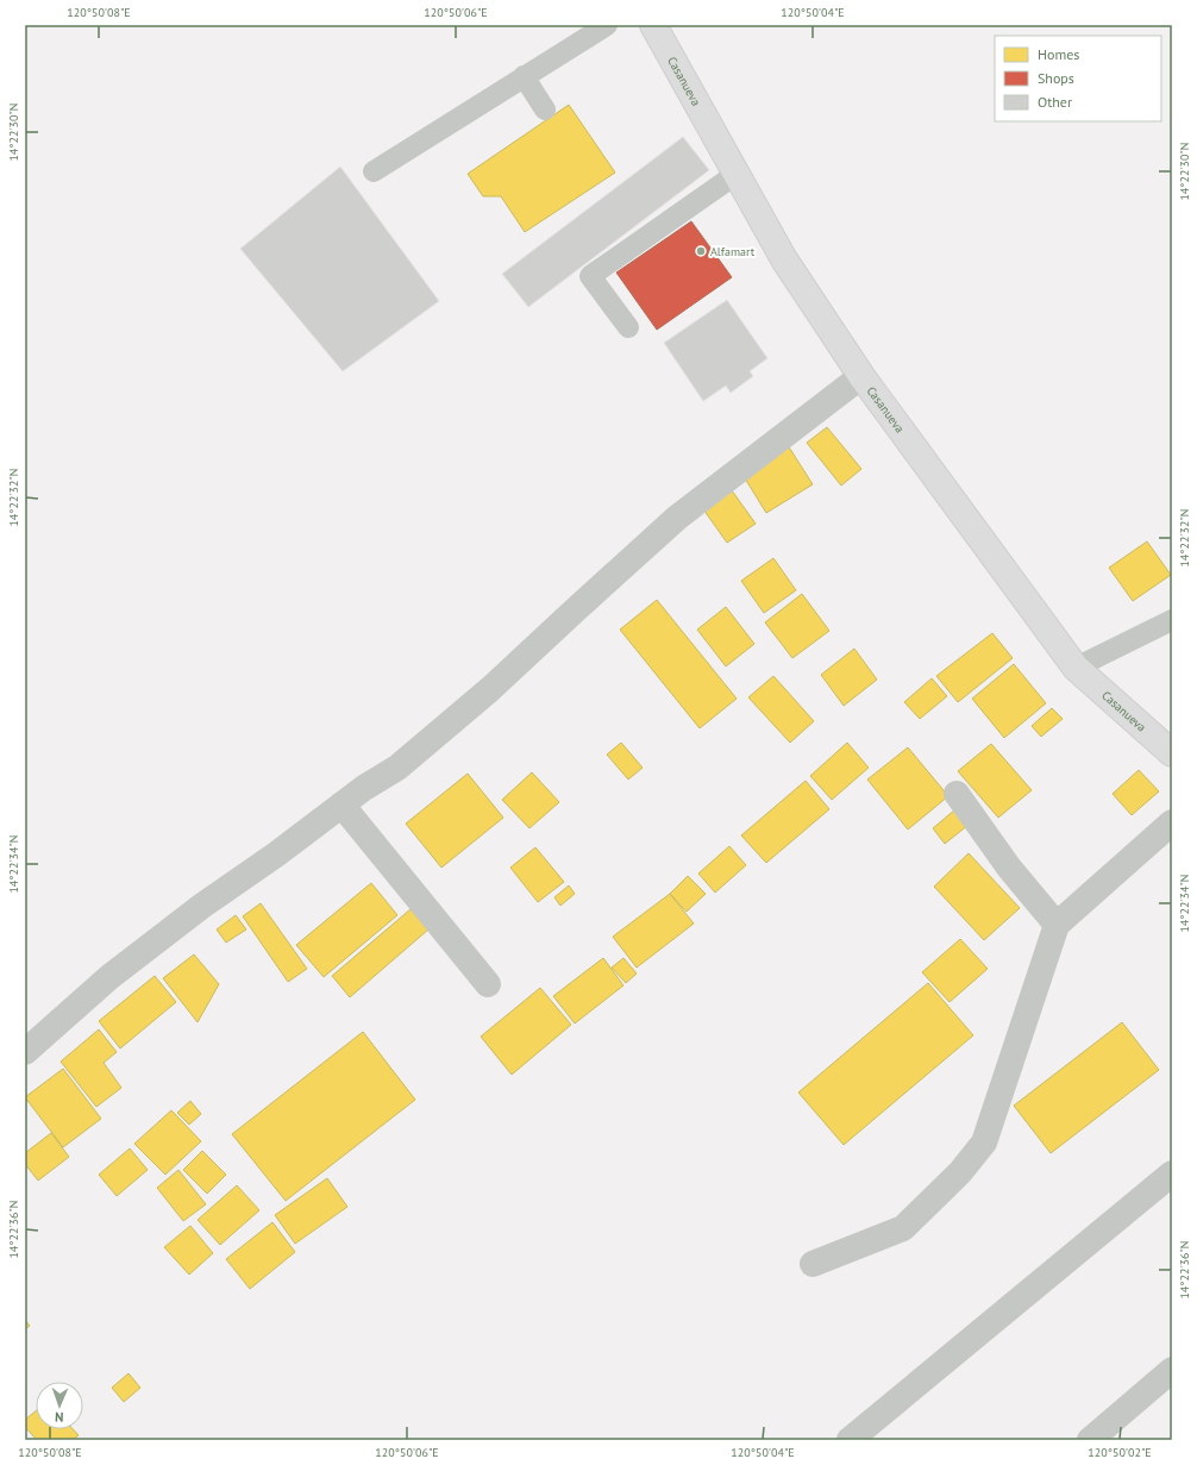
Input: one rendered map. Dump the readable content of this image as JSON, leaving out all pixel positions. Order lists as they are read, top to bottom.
{
  "streets": {
    "street": ["Casanueva"]
  },
  "places": ["Alfamart"],
  "legend": ["Homes", "Shops", "Other"],
  "north": "bottom",
  "coordinates": [
    "120°50'08\"E",
    "120°50'06\"E",
    "120°50'04\"E",
    "14°22'30\"N",
    "14°22'32\"N",
    "14°22'34\"N",
    "14°22'36\"N",
    "120°50'02\"E"
  ]
}
